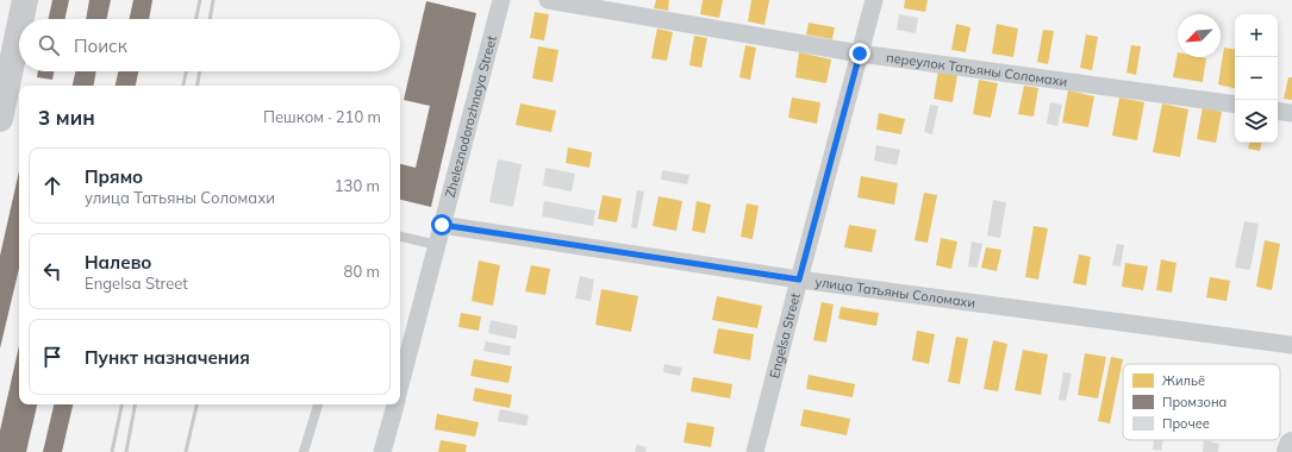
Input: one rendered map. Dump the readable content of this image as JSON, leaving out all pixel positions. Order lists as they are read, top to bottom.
{
  "streets": {
    "street": [
      "переулок Татьяны Соломахи",
      "Zheleznodorozhnaya Street",
      "улица Татьяны Соломахи",
      "Engelsa Street"
    ]
  },
  "crossings": [
    ["переулок Татьяны Соломахи", "Engelsa Street"],
    ["Zheleznodorozhnaya Street", "улица Татьяны Соломахи"],
    ["улица Татьяны Соломахи", "Engelsa Street"]
  ],
  "legend": ["Жильё", "Промзона", "Прочее"],
  "north": "bottom left",
  "page": {
    "map_buttons": ["+", "−"],
    "search": "Поиск",
    "heading": ["3 мин", "Пешком · 210 m"],
    "list": [
      ["Прямо", "улица Татьяны Соломахи", "130 m"],
      ["Налево", "Engelsa Street", "80 m"],
      "Пункт назначения"
    ]
  }
}
